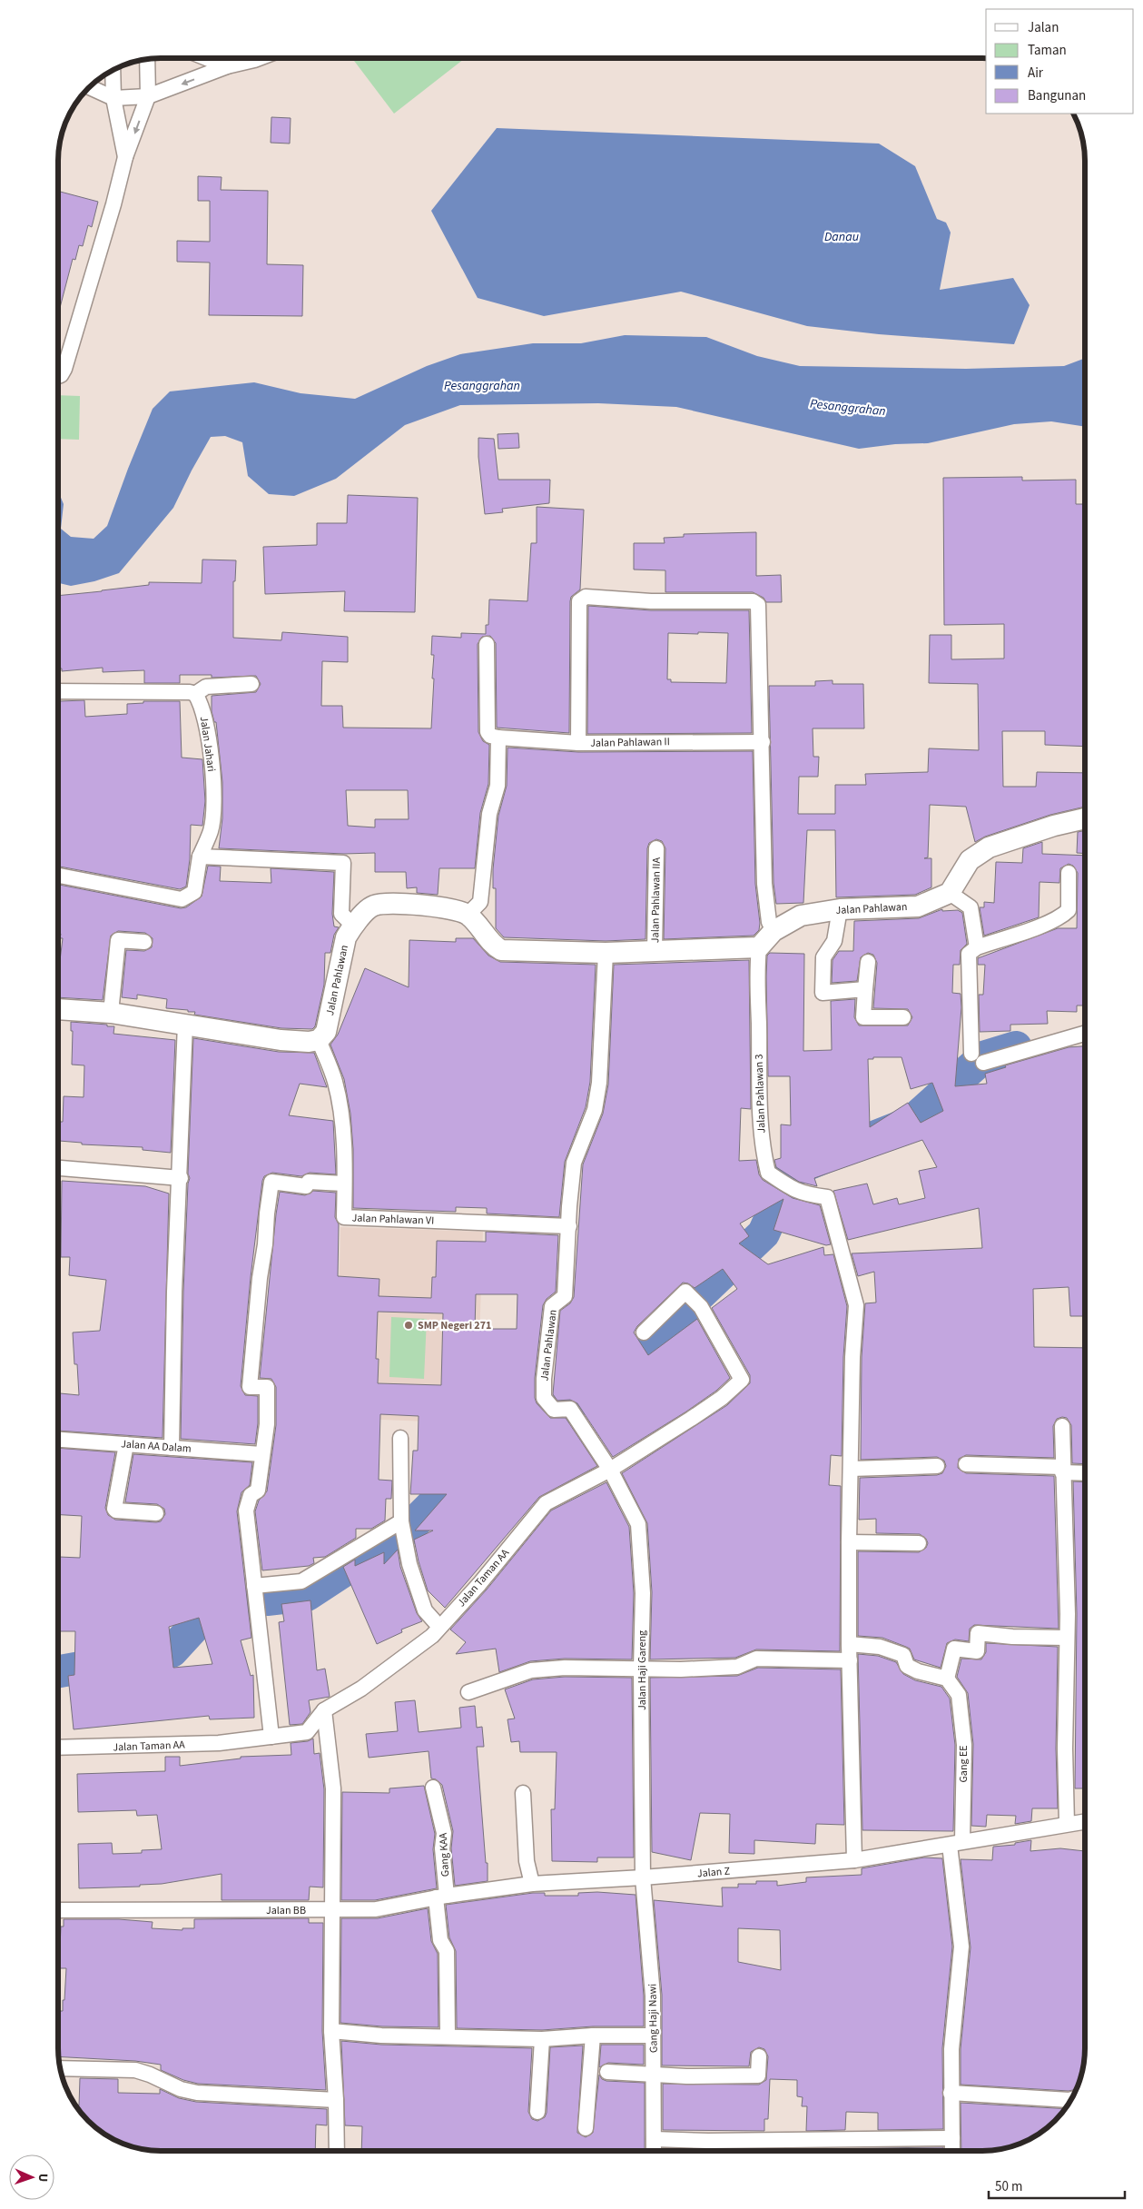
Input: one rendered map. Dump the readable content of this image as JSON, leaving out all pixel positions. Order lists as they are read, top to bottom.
{
  "streets": {
    "street": [
      "Jalan Pahlawan II",
      "Jalan Jahari",
      "Jalan Pahlawan IIA",
      "Jalan Pahlawan",
      "Jalan Pahlawan 3",
      "Jalan Pahlawan VI",
      "Jalan AA Dalam",
      "Jalan Taman AA",
      "Jalan Haji Gareng",
      "Gang EE",
      "Gang KAA",
      "Jalan Z",
      "Jalan BB",
      "Gang Haji Nawi"
    ]
  },
  "crossings": [
    ["Jalan Pahlawan", "Jalan Pahlawan 3"],
    ["Jalan Pahlawan", "Jalan Pahlawan VI"],
    ["Jalan Pahlawan", "Jalan Taman AA"],
    ["Jalan Pahlawan", "Jalan Haji Gareng"],
    ["Jalan Taman AA", "Jalan Haji Gareng"],
    ["Jalan Haji Gareng", "Jalan Z"],
    ["Jalan Haji Gareng", "Gang Haji Nawi"],
    ["Gang EE", "Jalan Z"],
    ["Gang KAA", "Jalan Z"],
    ["Jalan Z", "Jalan BB"],
    ["Jalan Z", "Gang Haji Nawi"]
  ],
  "water": ["Danau", "Pesanggrahan"],
  "places": ["SMP Negeri 271"],
  "legend": [
    "Jalan",
    "Taman",
    "Air",
    "Bangunan"
  ],
  "scale_bar": "50 m",
  "north": "right"
}
